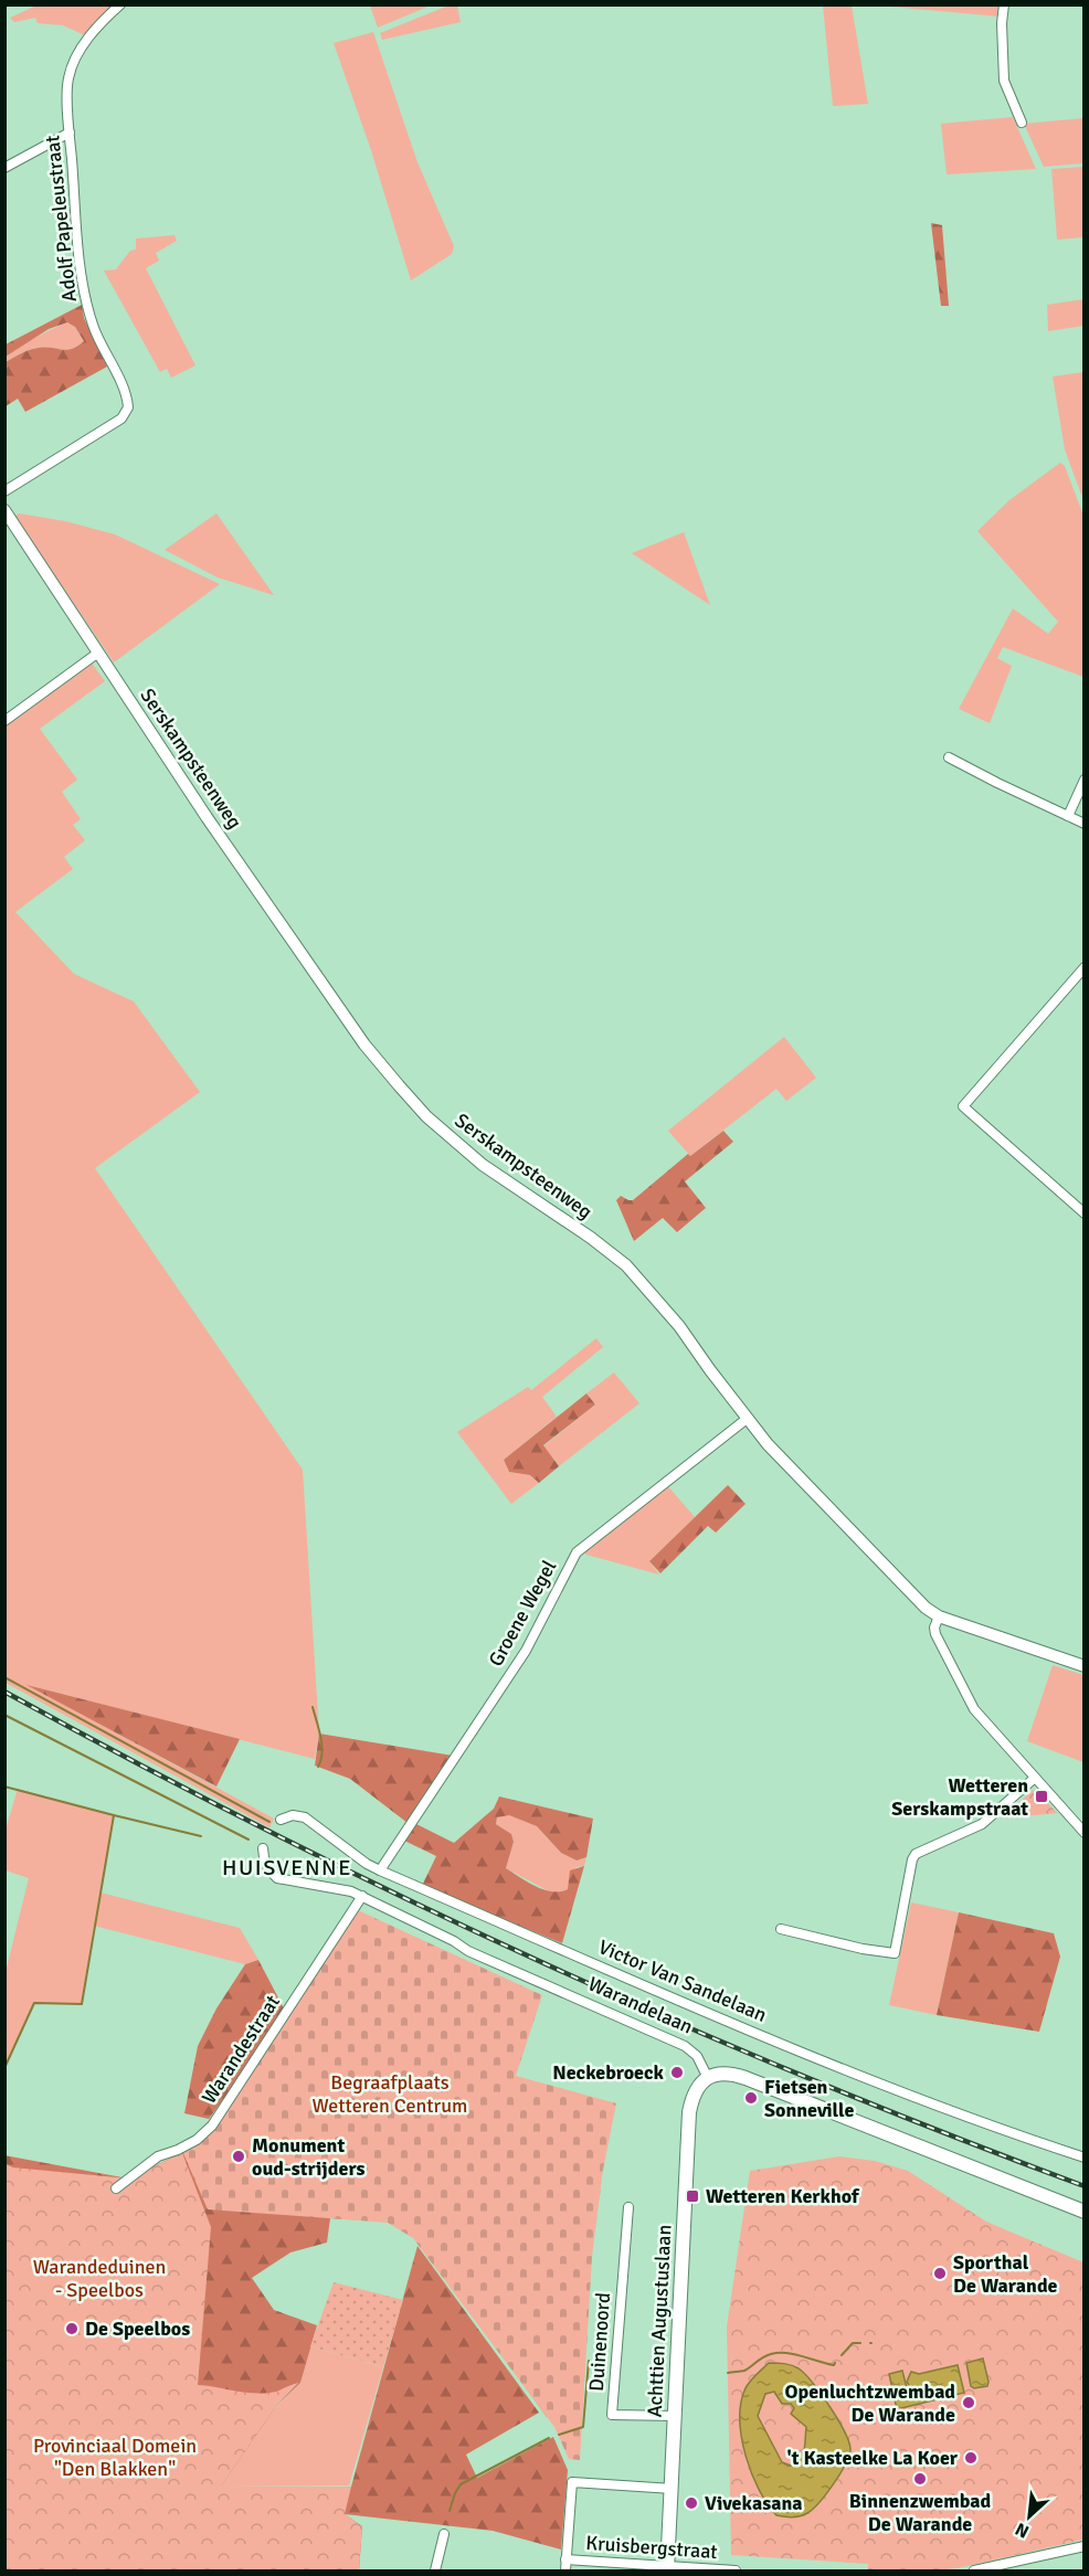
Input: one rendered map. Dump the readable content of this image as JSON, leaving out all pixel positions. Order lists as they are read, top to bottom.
{
  "streets": {
    "main road": ["Achttien Augustuslaan"],
    "street": [
      "Adolf Papeleustraat",
      "Serskampsteenweg",
      "Groene Wegel",
      "Victor Van Sandelaan",
      "Warandelaan",
      "Warandestraat",
      "Duinenoord",
      "Kruisbergstraat"
    ]
  },
  "crossings": [
    ["Serskampsteenweg", "Groene Wegel"],
    ["Groene Wegel", "Victor Van Sandelaan"],
    ["Warandelaan", "Warandestraat"],
    ["Warandelaan", "Achttien Augustuslaan"],
    ["Achttien Augustuslaan", "Duinenoord"],
    ["Achttien Augustuslaan", "Kruisbergstraat"]
  ],
  "districts": ["HUISVENNE"],
  "parks": ["Begraafplaats Wetteren Centrum", "Warandeduinen - Speelbos", "Provinciaal Domein \"Den Blakken\""],
  "places": {
    "transit": ["Wetteren Serskampstraat", "Wetteren Kerkhof"],
    "other": [
      "Neckebroeck",
      "Fietsen Sonneville",
      "Monument oud-strijders",
      "Sporthal De Warande",
      "De Speelbos",
      "Openluchtzwembad De Warande",
      "'t Kasteelke La Koer",
      "Binnenzwembad De Warande",
      "Vivekasana"
    ]
  },
  "north": "bottom left"
}
